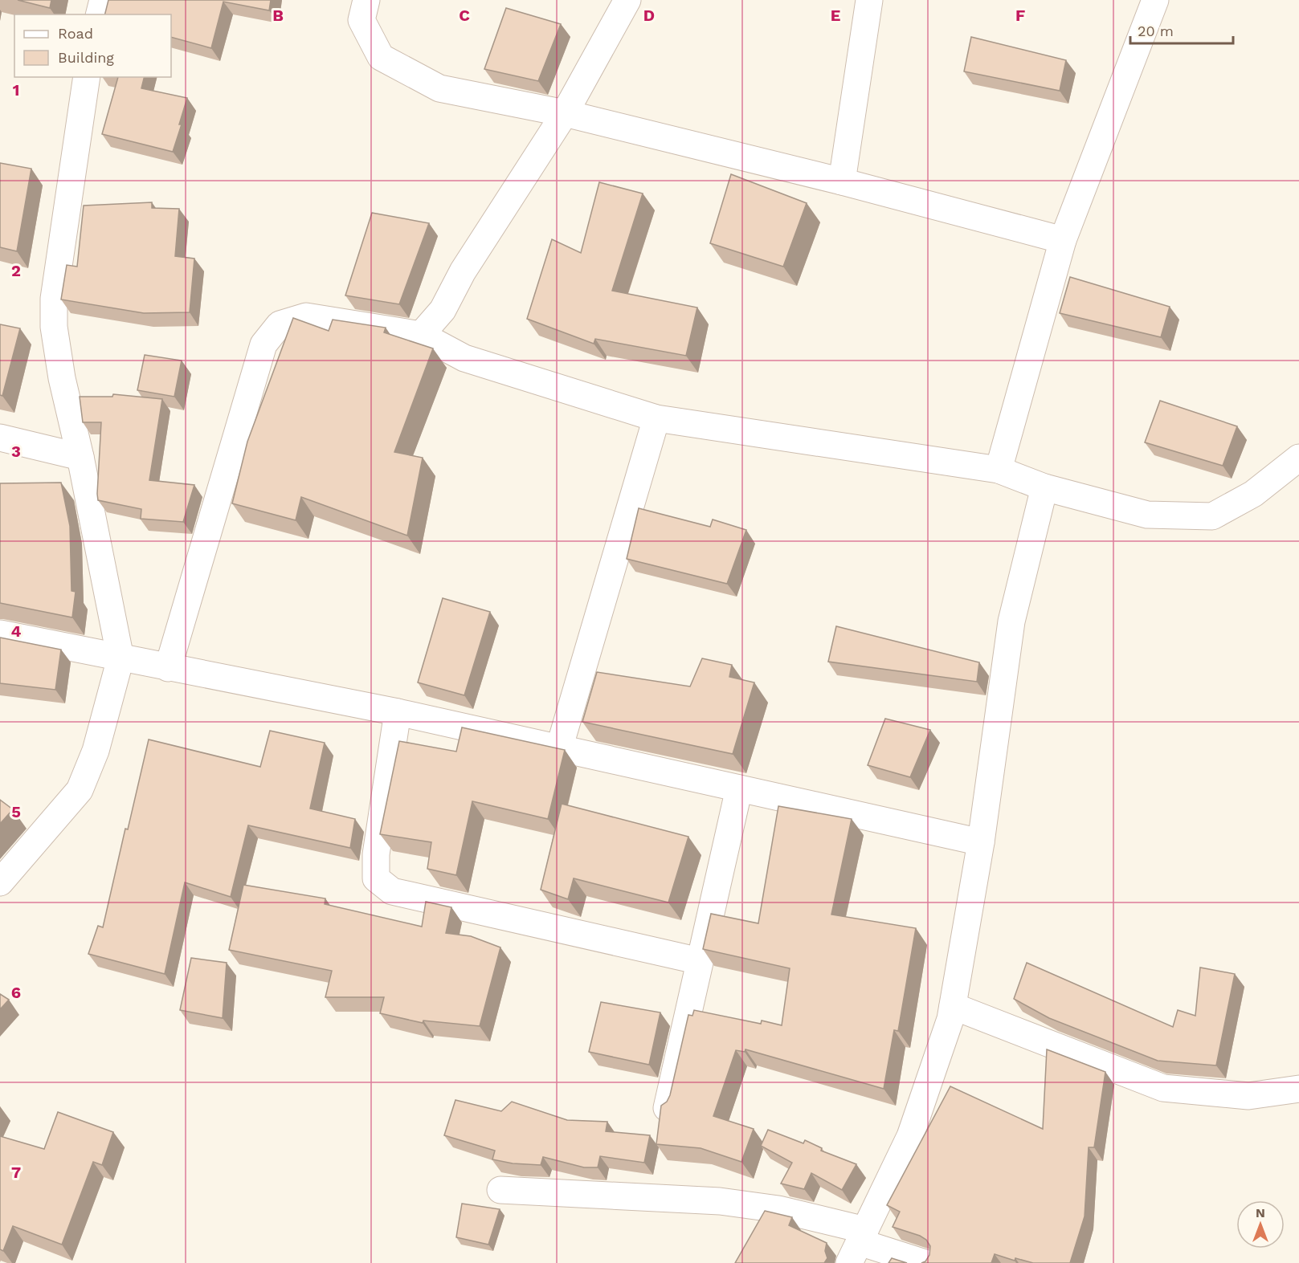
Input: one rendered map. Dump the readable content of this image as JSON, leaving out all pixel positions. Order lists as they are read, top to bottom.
{
  "legend": ["Road", "Building"],
  "scale_bar": "20 m",
  "north": "top",
  "grid": {
    "columns": [
      "B",
      "C",
      "D",
      "E",
      "F"
    ],
    "rows": [
      "1",
      "2",
      "3",
      "4",
      "5",
      "6",
      "7"
    ]
  }
}
